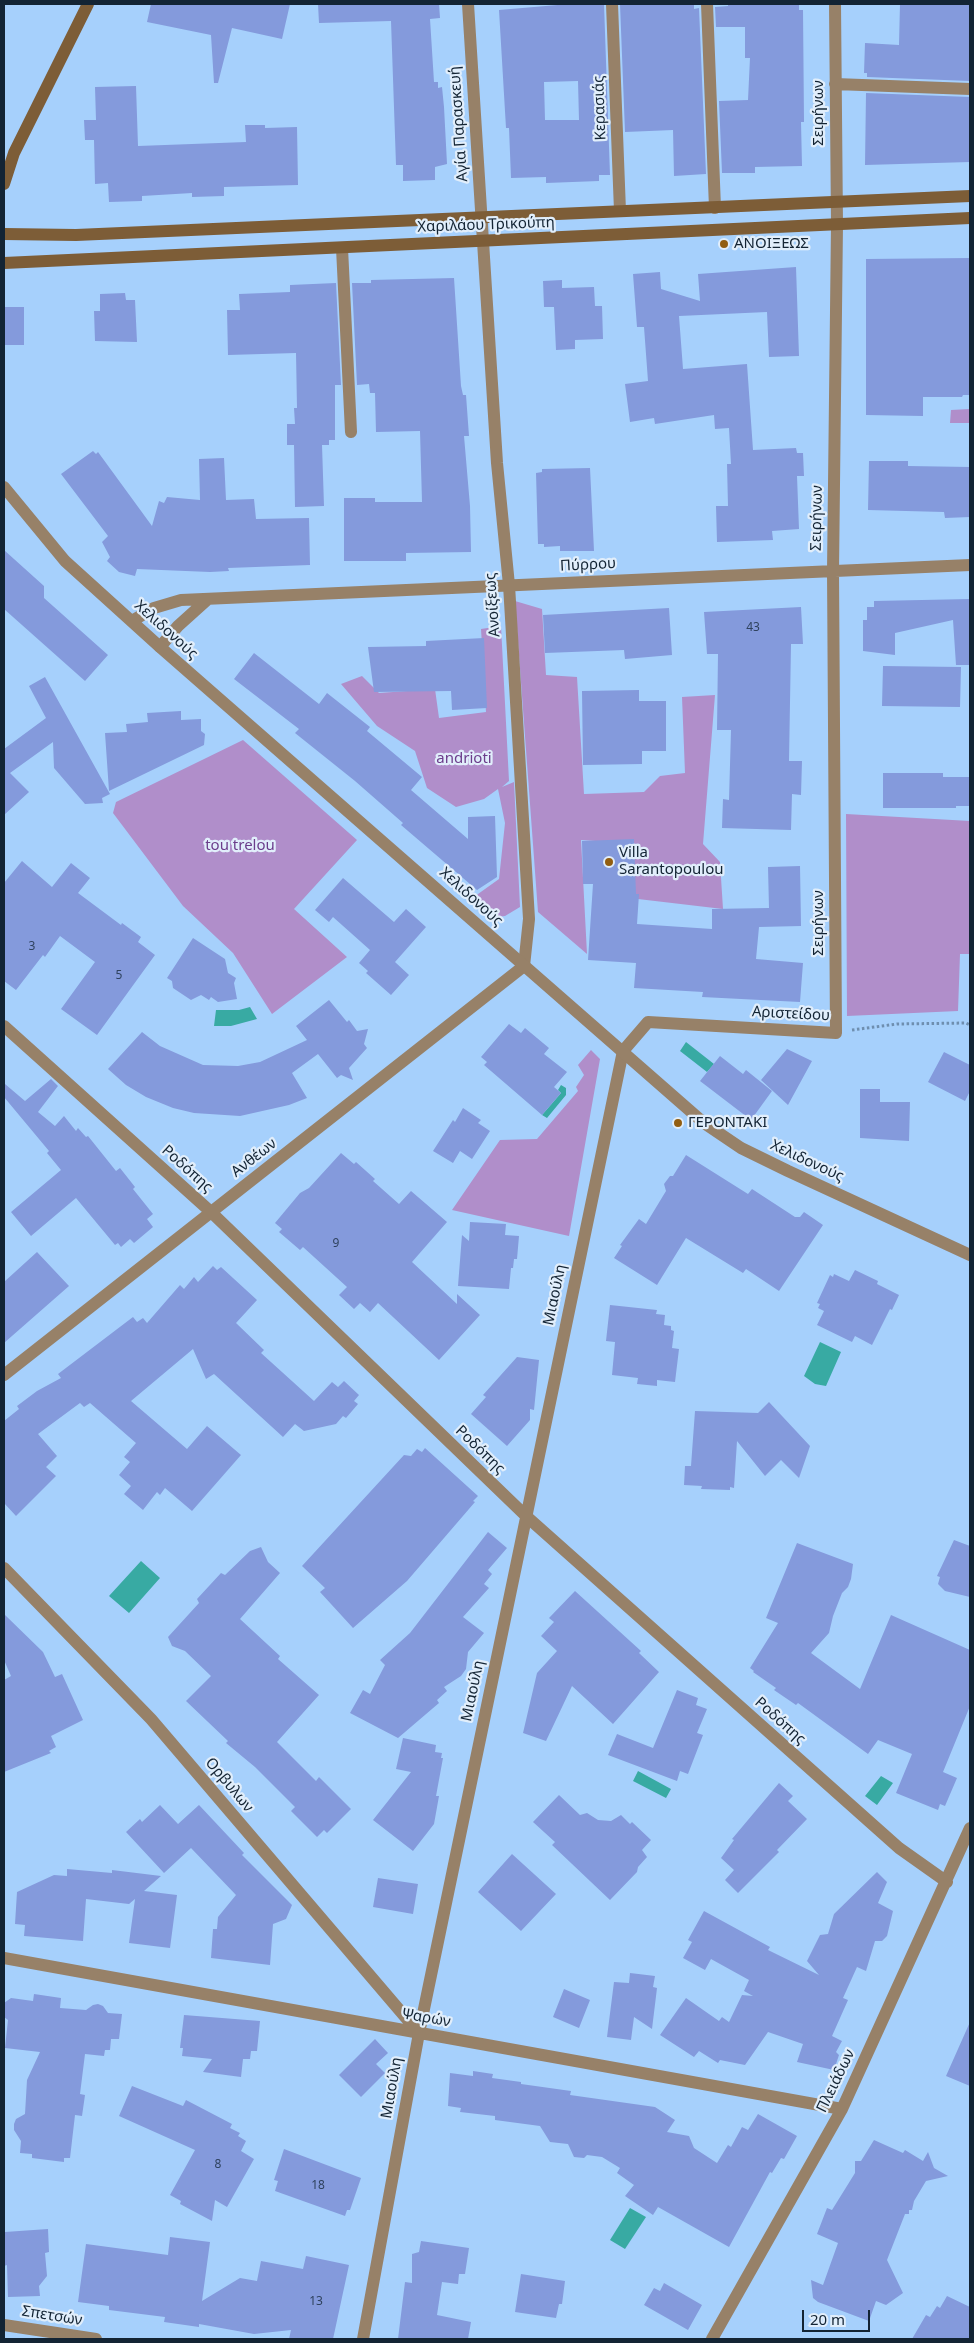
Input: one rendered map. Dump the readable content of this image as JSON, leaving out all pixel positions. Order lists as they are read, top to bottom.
{
  "streets": {
    "main road": ["Χαριλάου Τρικούπη"],
    "street": [
      "Κερασιάς",
      "Σειρήνων",
      "Αγία Παρασκευή",
      "Πύρρου",
      "Ανοίξεως",
      "Χελιδονούς",
      "Αριστείδου",
      "Ανθέων",
      "Ροδόπης",
      "Μιαούλη",
      "Ορβυλων",
      "Ψαρών",
      "Πλειάδων",
      "Σπετσών"
    ]
  },
  "crossings": [
    ["Κερασιάς", "Χαριλάου Τρικούπη"],
    ["Σειρήνων", "Χαριλάου Τρικούπη"],
    ["Σειρήνων", "Πύρρου"],
    ["Σειρήνων", "Αριστείδου"],
    ["Αγία Παρασκευή", "Χαριλάου Τρικούπη"],
    ["Αγία Παρασκευή", "Ανοίξεως"],
    ["Χαριλάου Τρικούπη", "Ανοίξεως"],
    ["Πύρρου", "Ανοίξεως"],
    ["Πύρρου", "Χελιδονούς"],
    ["Ανοίξεως", "Χελιδονούς"],
    ["Ανοίξεως", "Ανθέων"],
    ["Χελιδονούς", "Αριστείδου"],
    ["Χελιδονούς", "Ανθέων"],
    ["Χελιδονούς", "Μιαούλη"],
    ["Αριστείδου", "Μιαούλη"],
    ["Ανθέων", "Ροδόπης"],
    ["Ροδόπης", "Μιαούλη"],
    ["Ροδόπης", "Πλειάδων"],
    ["Μιαούλη", "Ορβυλων"],
    ["Μιαούλη", "Ψαρών"],
    ["Ορβυλων", "Ψαρών"],
    ["Ψαρών", "Πλειάδων"]
  ],
  "parks": ["andrioti", "tou trelou"],
  "places": ["ΑΝΟΙΞΕΩΣ", "Villa Sarantopoulou", "ΓΕΡΟΝΤΑΚΙ"],
  "house_numbers": [
    "43",
    "3",
    "5",
    "9",
    "8",
    "18",
    "13"
  ],
  "scale_bar": "20 m"
}
